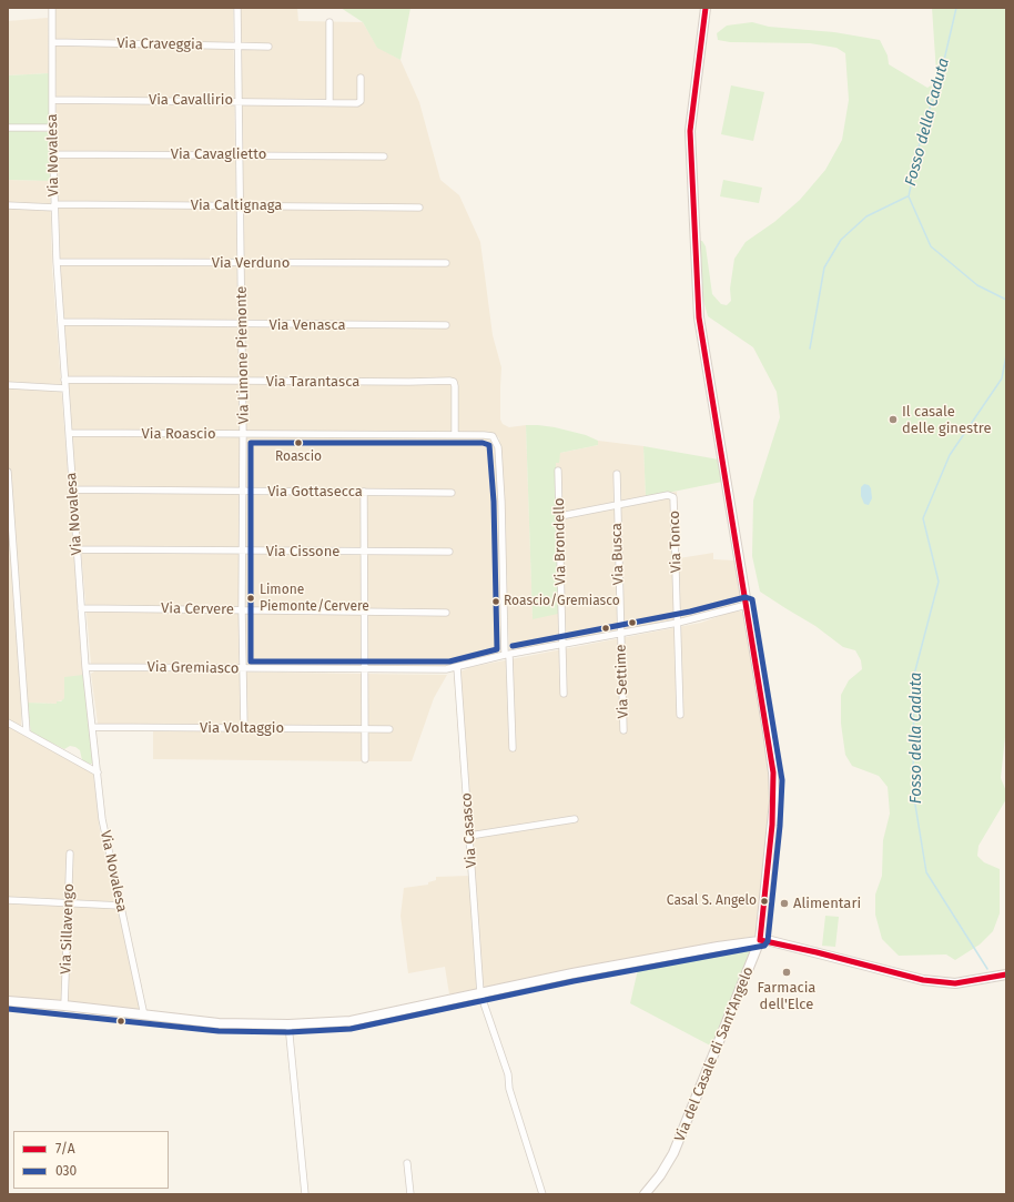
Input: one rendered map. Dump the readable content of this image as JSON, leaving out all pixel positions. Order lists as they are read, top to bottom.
{
  "streets": {
    "main road": ["Via del Casale di Sant'Angelo"],
    "street": [
      "Via Craveggia",
      "Via Cavallirio",
      "Via Cavaglietto",
      "Via Novalesa",
      "Via Caltignaga",
      "Via Verduno",
      "Via Venasca",
      "Via Limone Piemonte",
      "Via Tarantasca",
      "Via Roascio",
      "Via Gottasecca",
      "Via Brondello",
      "Via Tonco",
      "Via Cissone",
      "Via Busca",
      "Via Cervere",
      "Via Gremiasco",
      "Via Settime",
      "Via Voltaggio",
      "Via Casasco",
      "Via Sillavengo"
    ]
  },
  "crossings": [
    ["Via Craveggia", "Via Novalesa"],
    ["Via Craveggia", "Via Limone Piemonte"],
    ["Via Cavallirio", "Via Novalesa"],
    ["Via Cavallirio", "Via Limone Piemonte"],
    ["Via Cavaglietto", "Via Novalesa"],
    ["Via Cavaglietto", "Via Limone Piemonte"],
    ["Via Novalesa", "Via Caltignaga"],
    ["Via Novalesa", "Via Verduno"],
    ["Via Novalesa", "Via Venasca"],
    ["Via Novalesa", "Via Tarantasca"],
    ["Via Novalesa", "Via Roascio"],
    ["Via Novalesa", "Via Gottasecca"],
    ["Via Novalesa", "Via Cissone"],
    ["Via Novalesa", "Via Cervere"],
    ["Via Novalesa", "Via Gremiasco"],
    ["Via Novalesa", "Via Voltaggio"],
    ["Via Caltignaga", "Via Limone Piemonte"],
    ["Via Verduno", "Via Limone Piemonte"],
    ["Via Venasca", "Via Limone Piemonte"],
    ["Via Limone Piemonte", "Via Tarantasca"],
    ["Via Limone Piemonte", "Via Roascio"],
    ["Via Limone Piemonte", "Via Gottasecca"],
    ["Via Limone Piemonte", "Via Cissone"],
    ["Via Limone Piemonte", "Via Cervere"],
    ["Via Limone Piemonte", "Via Gremiasco"],
    ["Via Limone Piemonte", "Via Voltaggio"],
    ["Via Tarantasca", "Via Roascio"],
    ["Via Roascio", "Via Gremiasco"],
    ["Via Brondello", "Via Tonco"],
    ["Via Brondello", "Via Gremiasco"],
    ["Via Tonco", "Via Busca"],
    ["Via Tonco", "Via Gremiasco"],
    ["Via Busca", "Via Gremiasco"],
    ["Via Busca", "Via Settime"],
    ["Via Gremiasco", "Via Settime"],
    ["Via Gremiasco", "Via Casasco"],
    ["Via Gremiasco", "Via del Casale di Sant'Angelo"]
  ],
  "water": ["Fosso della Caduta"],
  "places": [
    "Il casale delle ginestre",
    "Roascio",
    "Limone Piemonte/Cervere",
    "Roascio/Gremiasco",
    "Casal S. Angelo",
    "Alimentari",
    "Farmacia dell'Elce"
  ],
  "lines": ["transit line 7/A", "transit line 030"],
  "legend": ["7/A", "030"]
}
